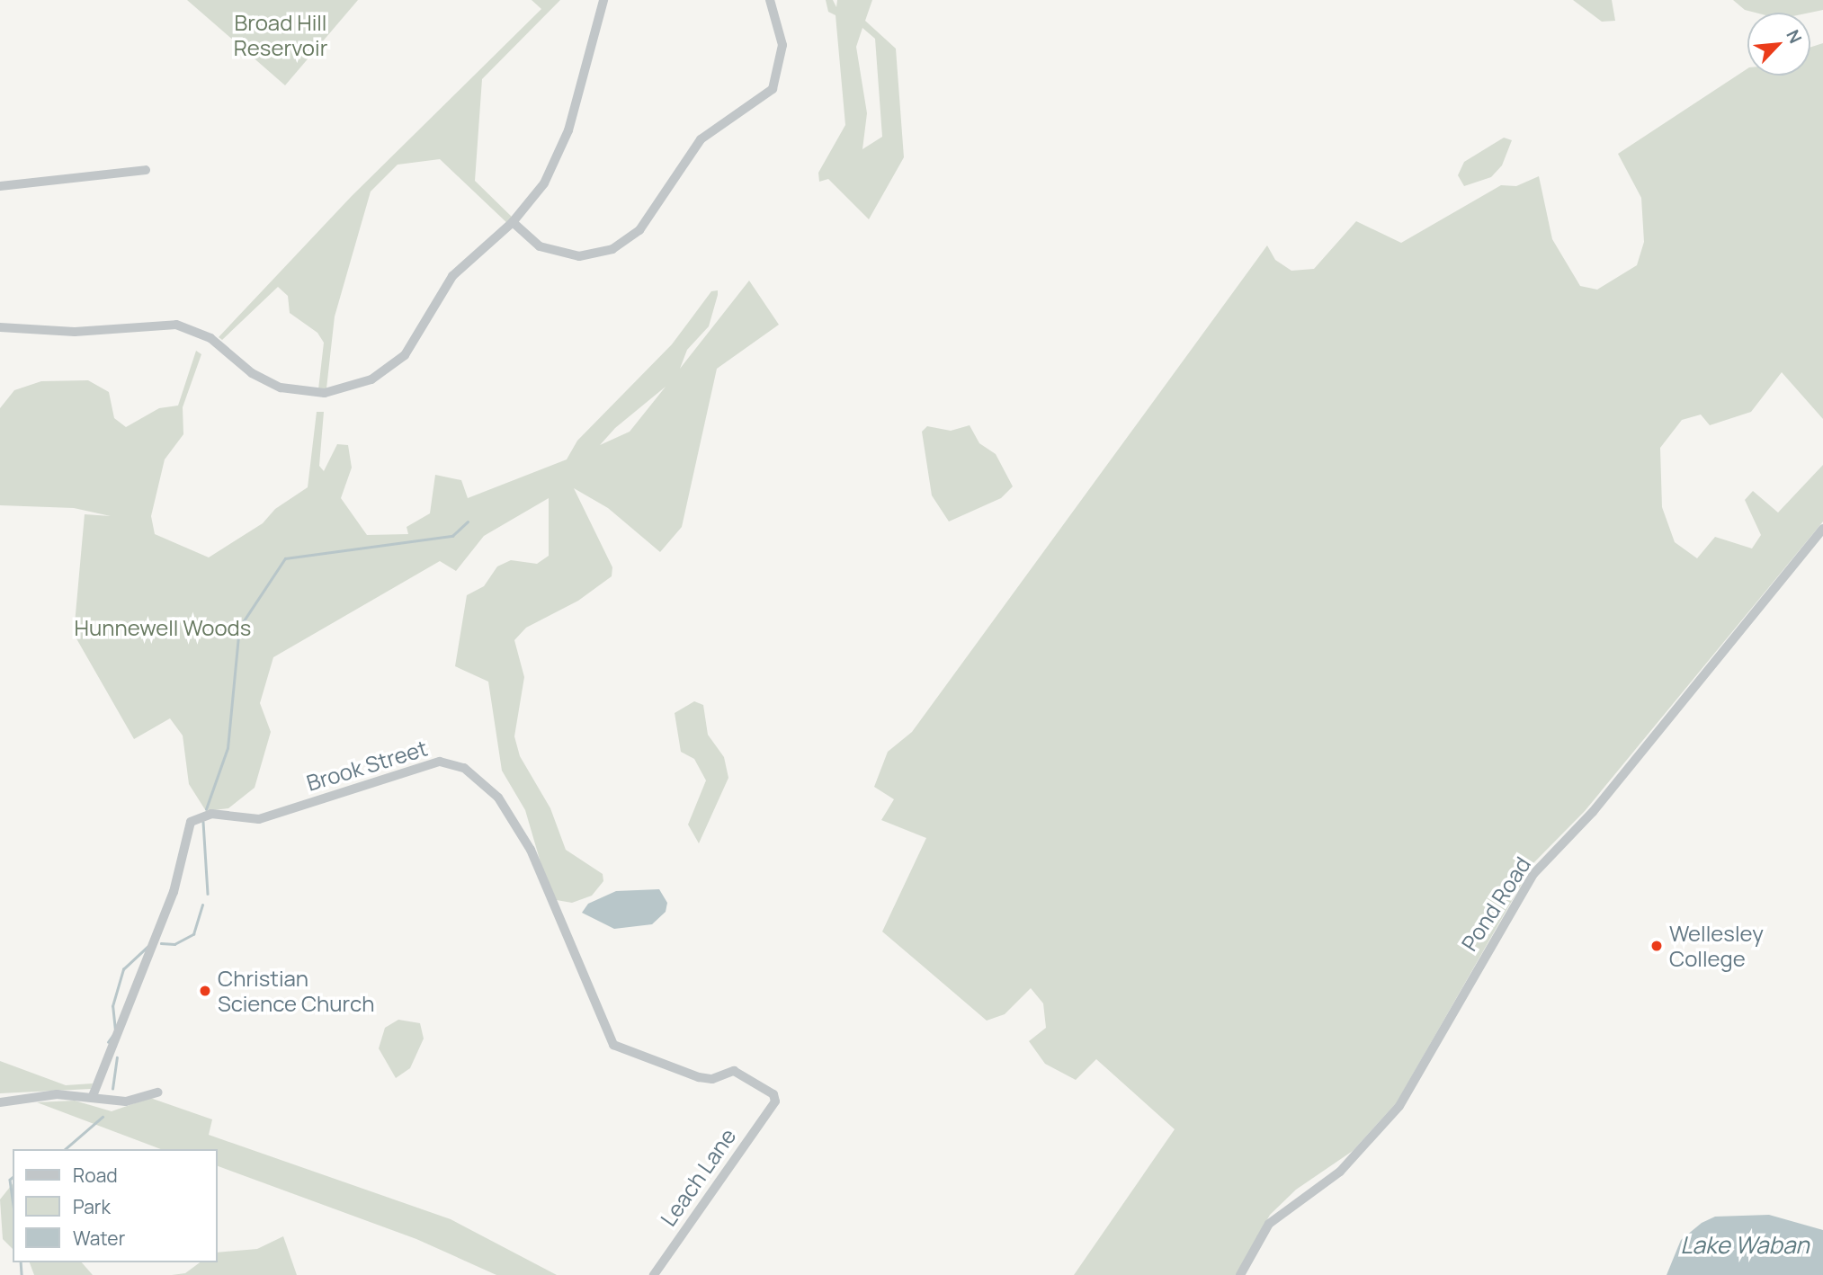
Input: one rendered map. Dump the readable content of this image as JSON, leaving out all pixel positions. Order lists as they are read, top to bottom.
{
  "streets": {
    "street": ["Brook Street", "Pond Road", "Leach Lane"]
  },
  "crossings": [
    ["Brook Street", "Leach Lane"]
  ],
  "water": ["Lake Waban"],
  "parks": ["Broad Hill Reservoir", "Hunnewell Woods"],
  "places": ["Wellesley College", "Christian Science Church"],
  "legend": ["Road", "Park", "Water"],
  "north": "top right"
}
